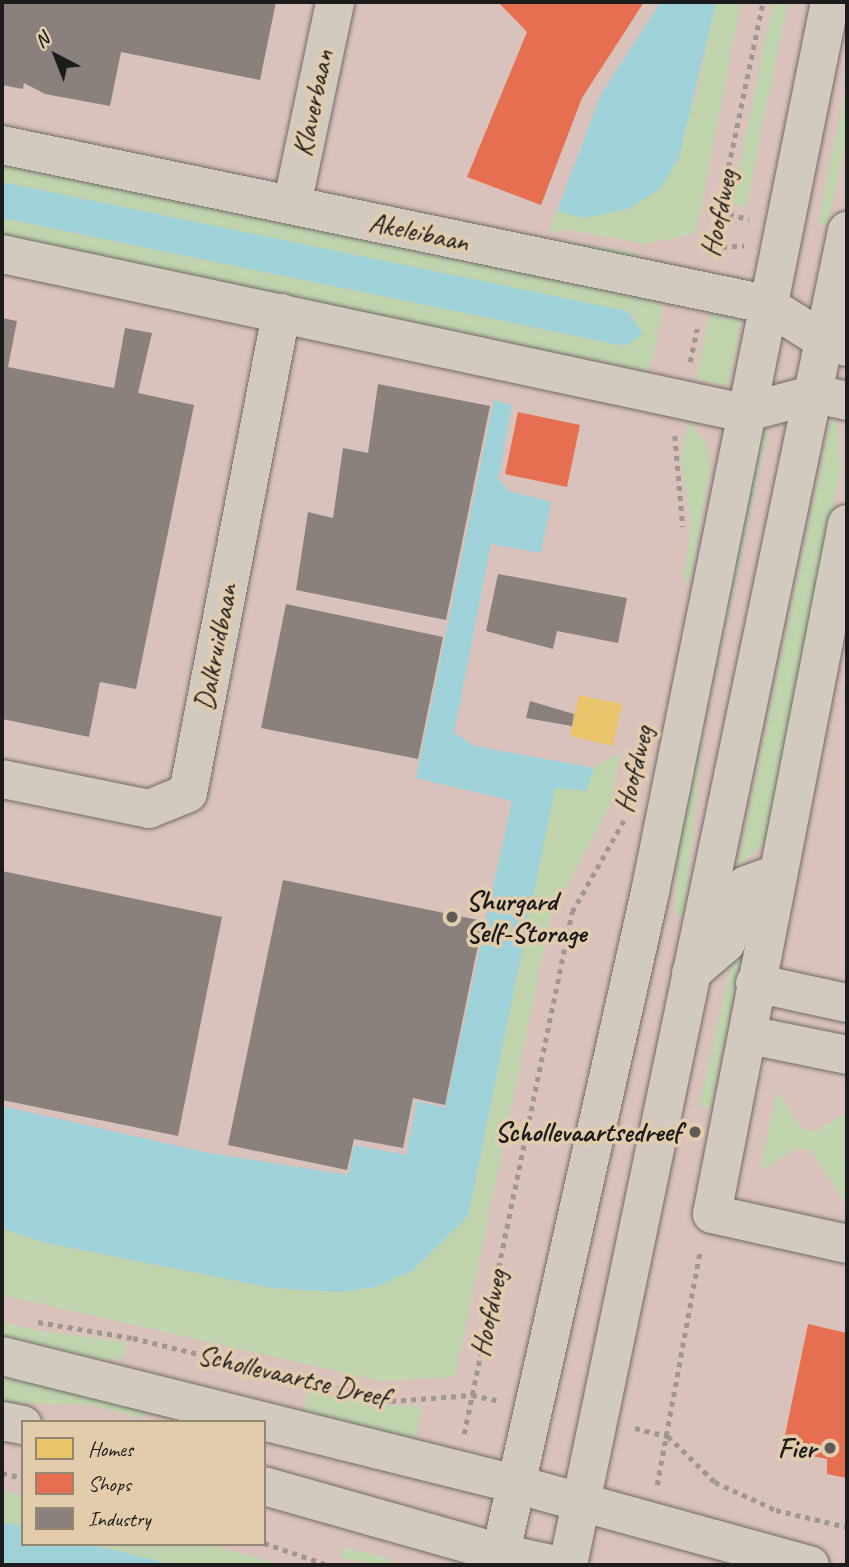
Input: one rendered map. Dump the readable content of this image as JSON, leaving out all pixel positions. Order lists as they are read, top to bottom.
{
  "streets": {
    "street": [
      "Klaverbaan",
      "Hoofdweg",
      "Akeleibaan",
      "Dalkruidbaan",
      "Schollevaartse Dreef"
    ]
  },
  "crossings": [
    ["Klaverbaan", "Akeleibaan"],
    ["Hoofdweg", "Akeleibaan"],
    ["Hoofdweg", "Schollevaartse Dreef"]
  ],
  "places": ["Shurgard Self-Storage", "Schollevaartsedreef", "Fier"],
  "legend": ["Homes", "Shops", "Industry"],
  "north": "top left"
}
